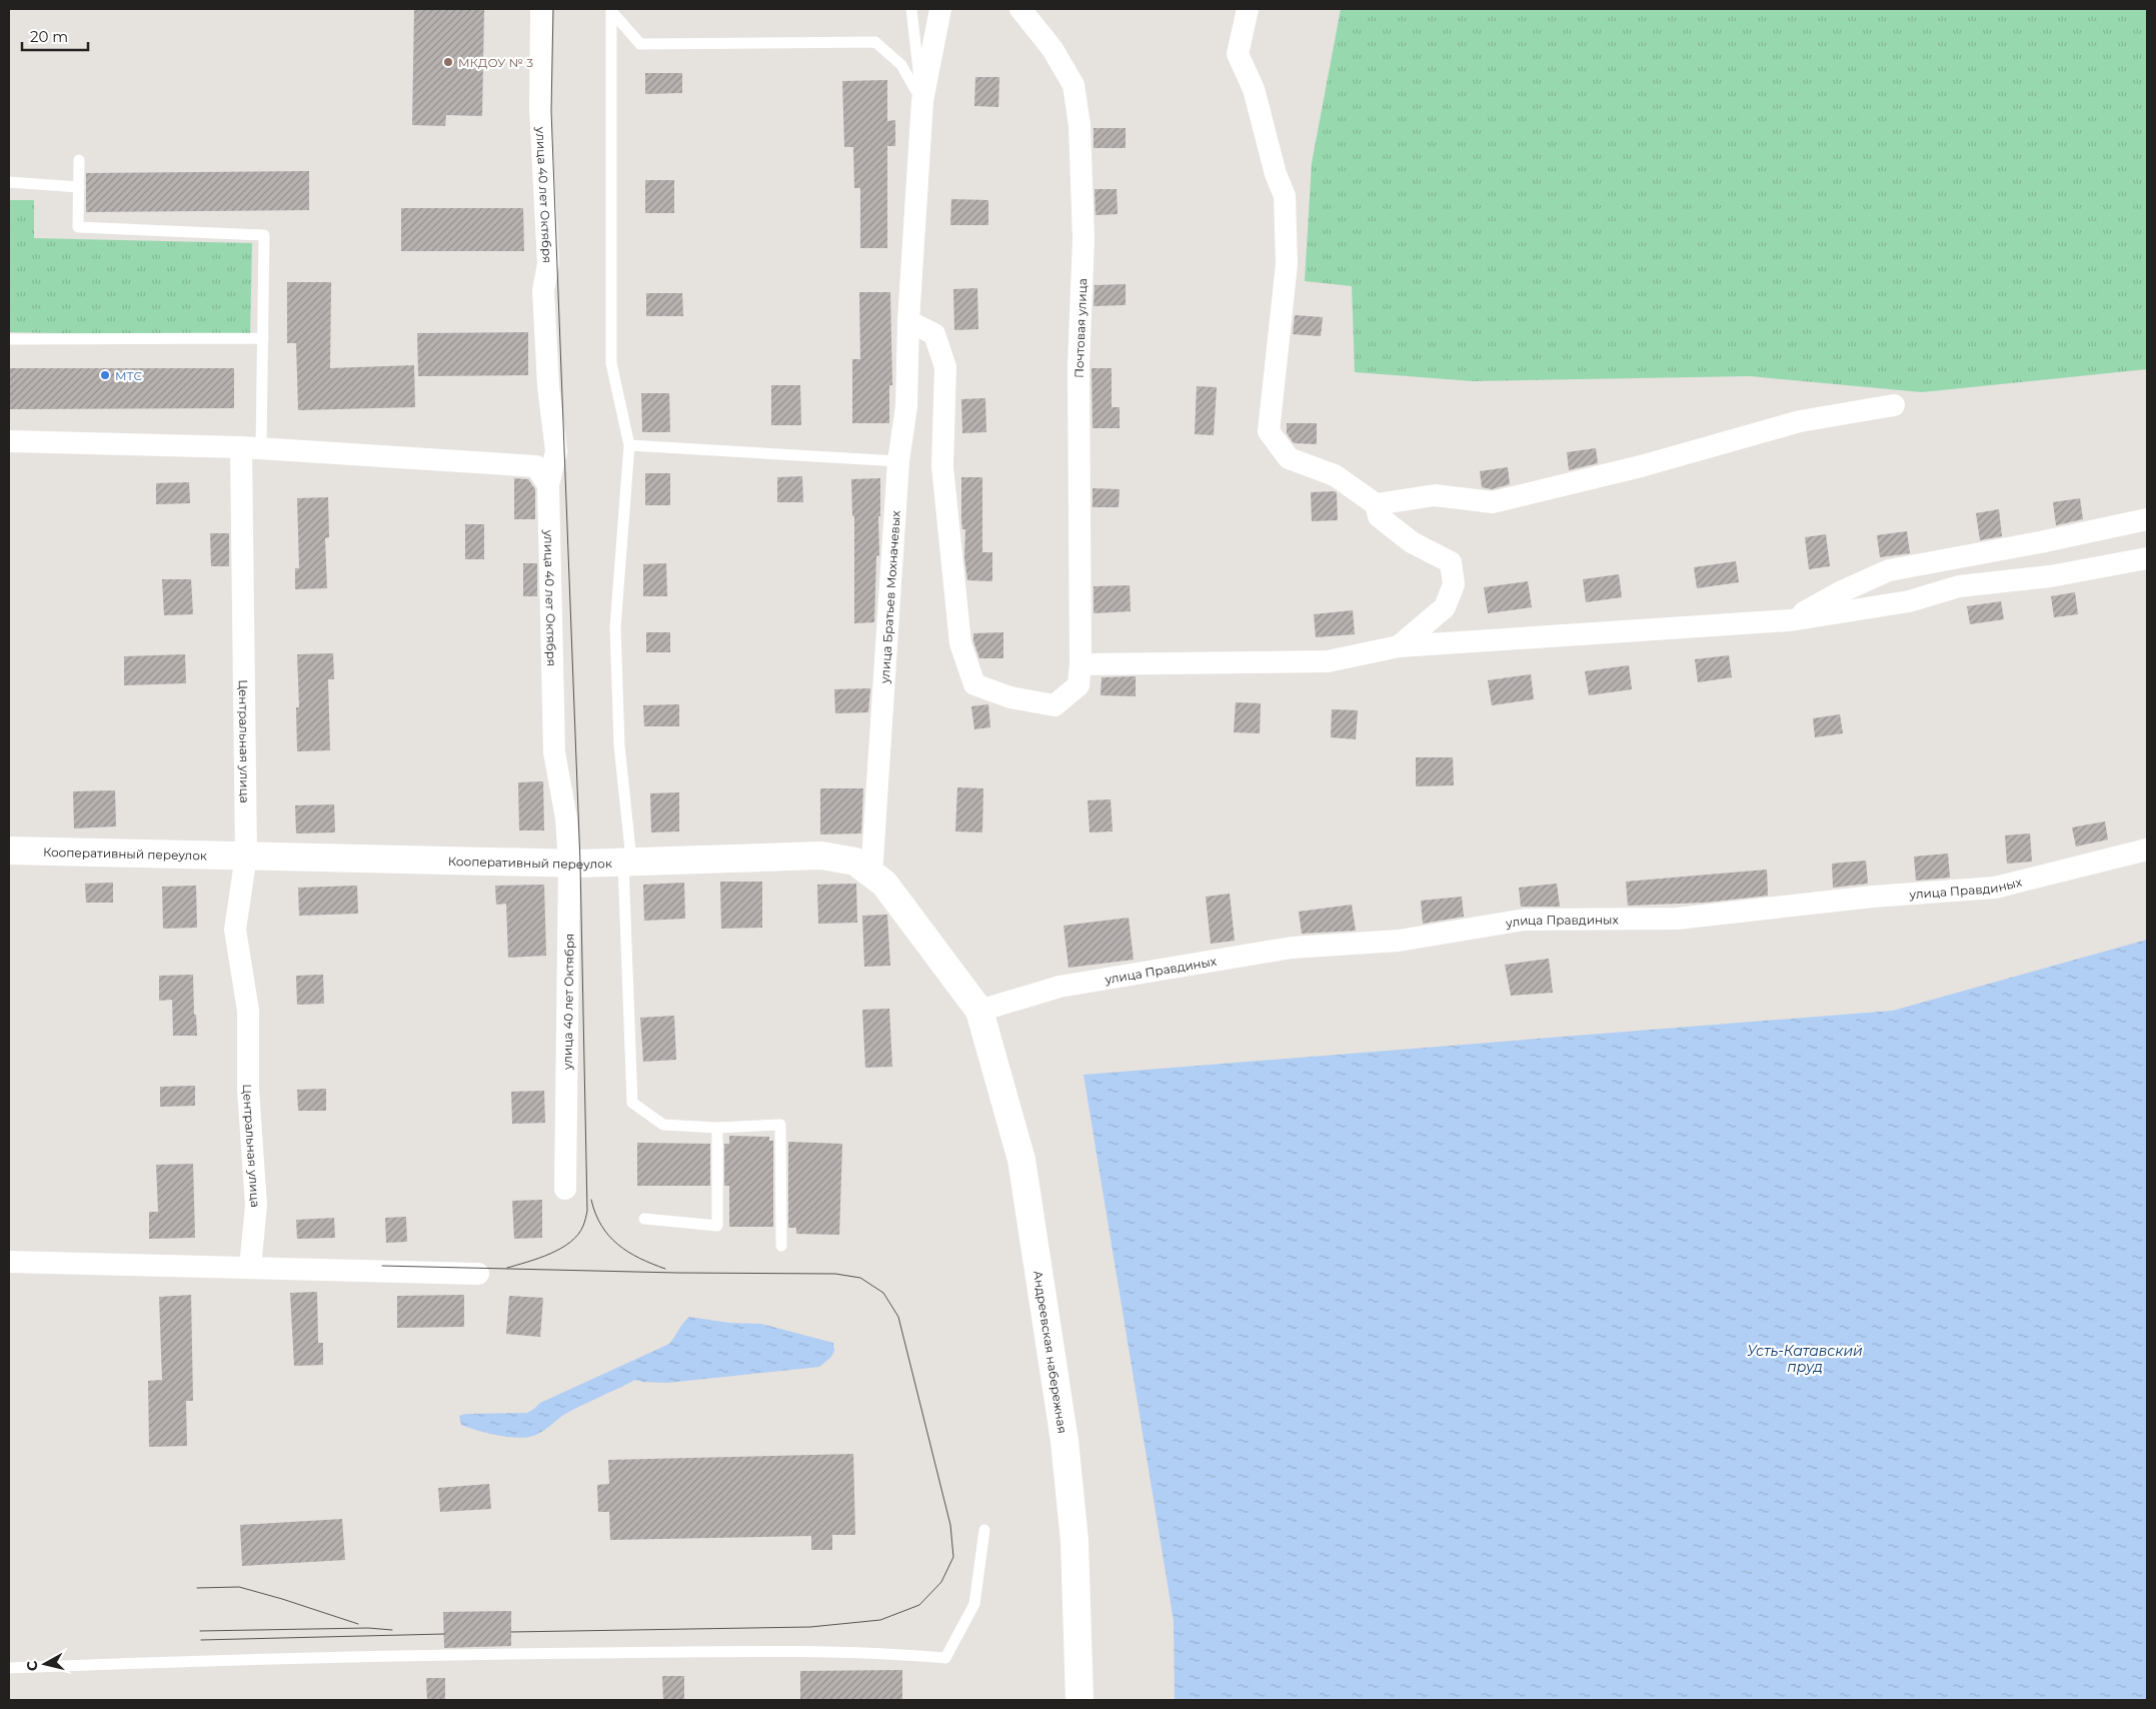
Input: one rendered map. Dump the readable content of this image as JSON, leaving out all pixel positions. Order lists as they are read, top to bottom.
{
  "streets": {
    "main road": ["Кооперативный переулок", "Андреевская набережная"],
    "street": [
      "улица 40 лет Октября",
      "Почтовая улица",
      "улица Братьев Мохначевых",
      "Центральная улица",
      "улица Правдиных"
    ]
  },
  "crossings": [
    ["улица 40 лет Октября", "Кооперативный переулок"],
    ["Почтовая улица", "улица Братьев Мохначевых"],
    ["улица Братьев Мохначевых", "Кооперативный переулок"],
    ["Центральная улица", "Кооперативный переулок"],
    ["Кооперативный переулок", "улица Правдиных"],
    ["Кооперативный переулок", "Андреевская набережная"],
    ["улица Правдиных", "Андреевская набережная"]
  ],
  "water": ["Усть-Катавский пруд"],
  "places": ["МКДОУ № 3", "МТС"],
  "scale_bar": "20 m",
  "north": "left"
}
